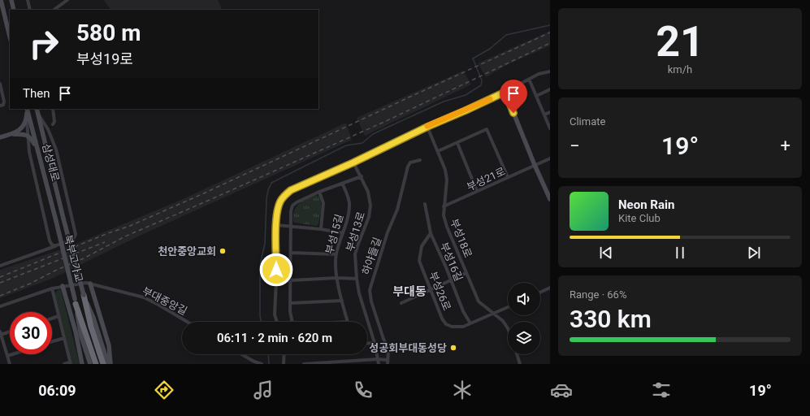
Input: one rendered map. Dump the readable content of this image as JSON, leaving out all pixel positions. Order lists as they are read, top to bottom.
{
  "streets": {
    "main road": ["삼성대로", "북부고가교"],
    "street": [
      "부성21로",
      "부성13로",
      "부성15길",
      "부성18로",
      "하야들길",
      "부성16길",
      "부성26로",
      "부대중앙길"
    ]
  },
  "crossings": [
    ["삼성대로", "북부고가교"],
    ["부성21로", "부성18로"],
    ["부성18로", "부성26로"],
    ["부성16길", "부성26로"]
  ],
  "districts": ["부대동"],
  "places": ["천안중앙교회", "성공회부대동성당"],
  "page": {
    "tile": [
      ["21", "km/h"],
      "Climate",
      ["Range · 66%", "330 km"]
    ],
    "turn": ["580 m", "부성19로"],
    "then": "Then",
    "heat": ["−", "19°", "+"],
    "song": ["Neon Rain", "Kite Club"],
    "limit": "30",
    "trip": "06:11 · 2 min · 620 m",
    "tabs": ["06:09", "19°"]
  }
}
